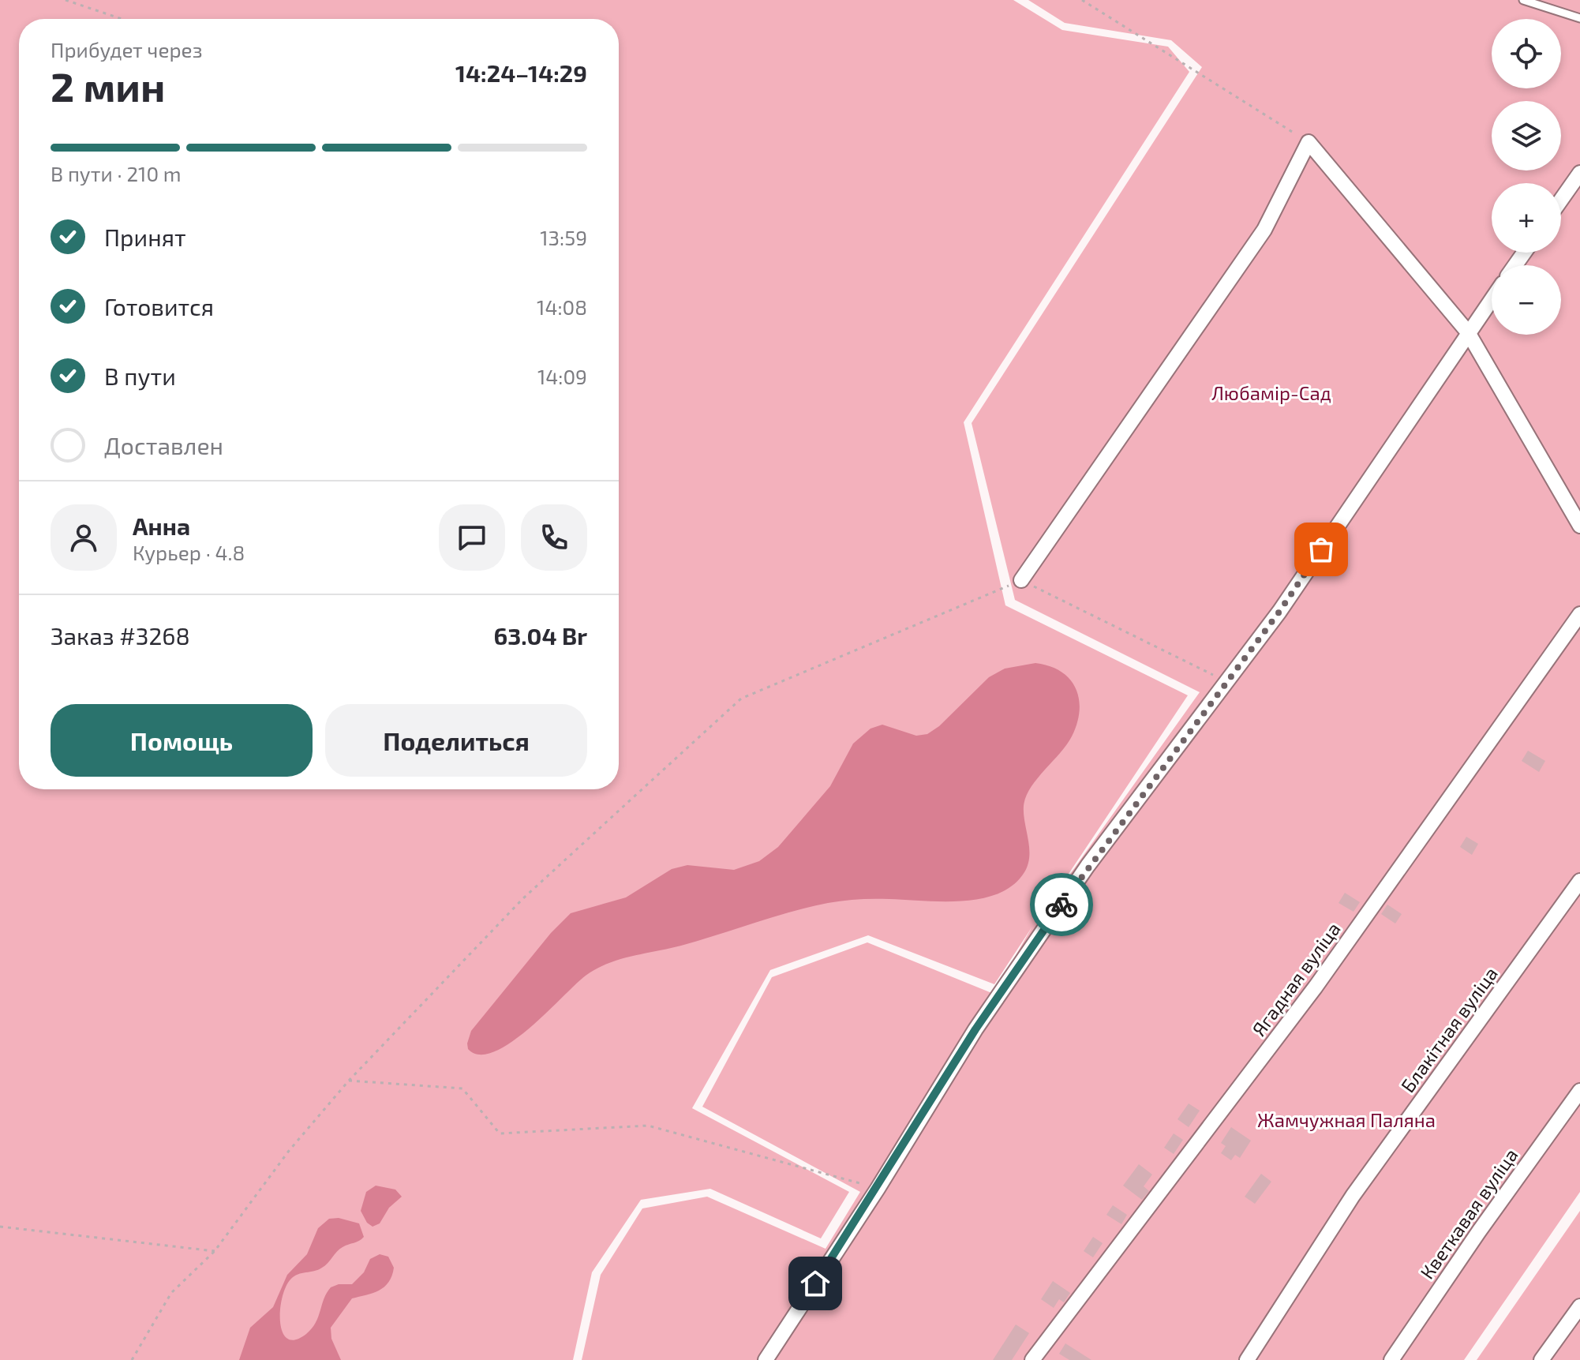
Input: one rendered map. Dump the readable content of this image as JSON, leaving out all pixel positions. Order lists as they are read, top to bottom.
{
  "streets": {
    "street": ["Ягадная вуліца", "Блакітная вуліца", "Кветкавая вуліца"]
  },
  "parks": ["Любамір-Сад", "Жамчужная Паляна"],
  "page": {
    "map_buttons": ["+", "−"],
    "heading": ["2 мин", "Прибудет через", "14:24–14:29"],
    "panel": [
      "Анна",
      "Курьер · 4.8",
      "Заказ #3268",
      "63.04 Br"
    ],
    "bar": "В пути · 210 m",
    "list": [
      ["Принят", "13:59"],
      ["Готовится", "14:08"],
      ["В пути", "14:09"],
      "Доставлен"
    ],
    "buttons": ["Помощь", "Поделиться"]
  }
}
